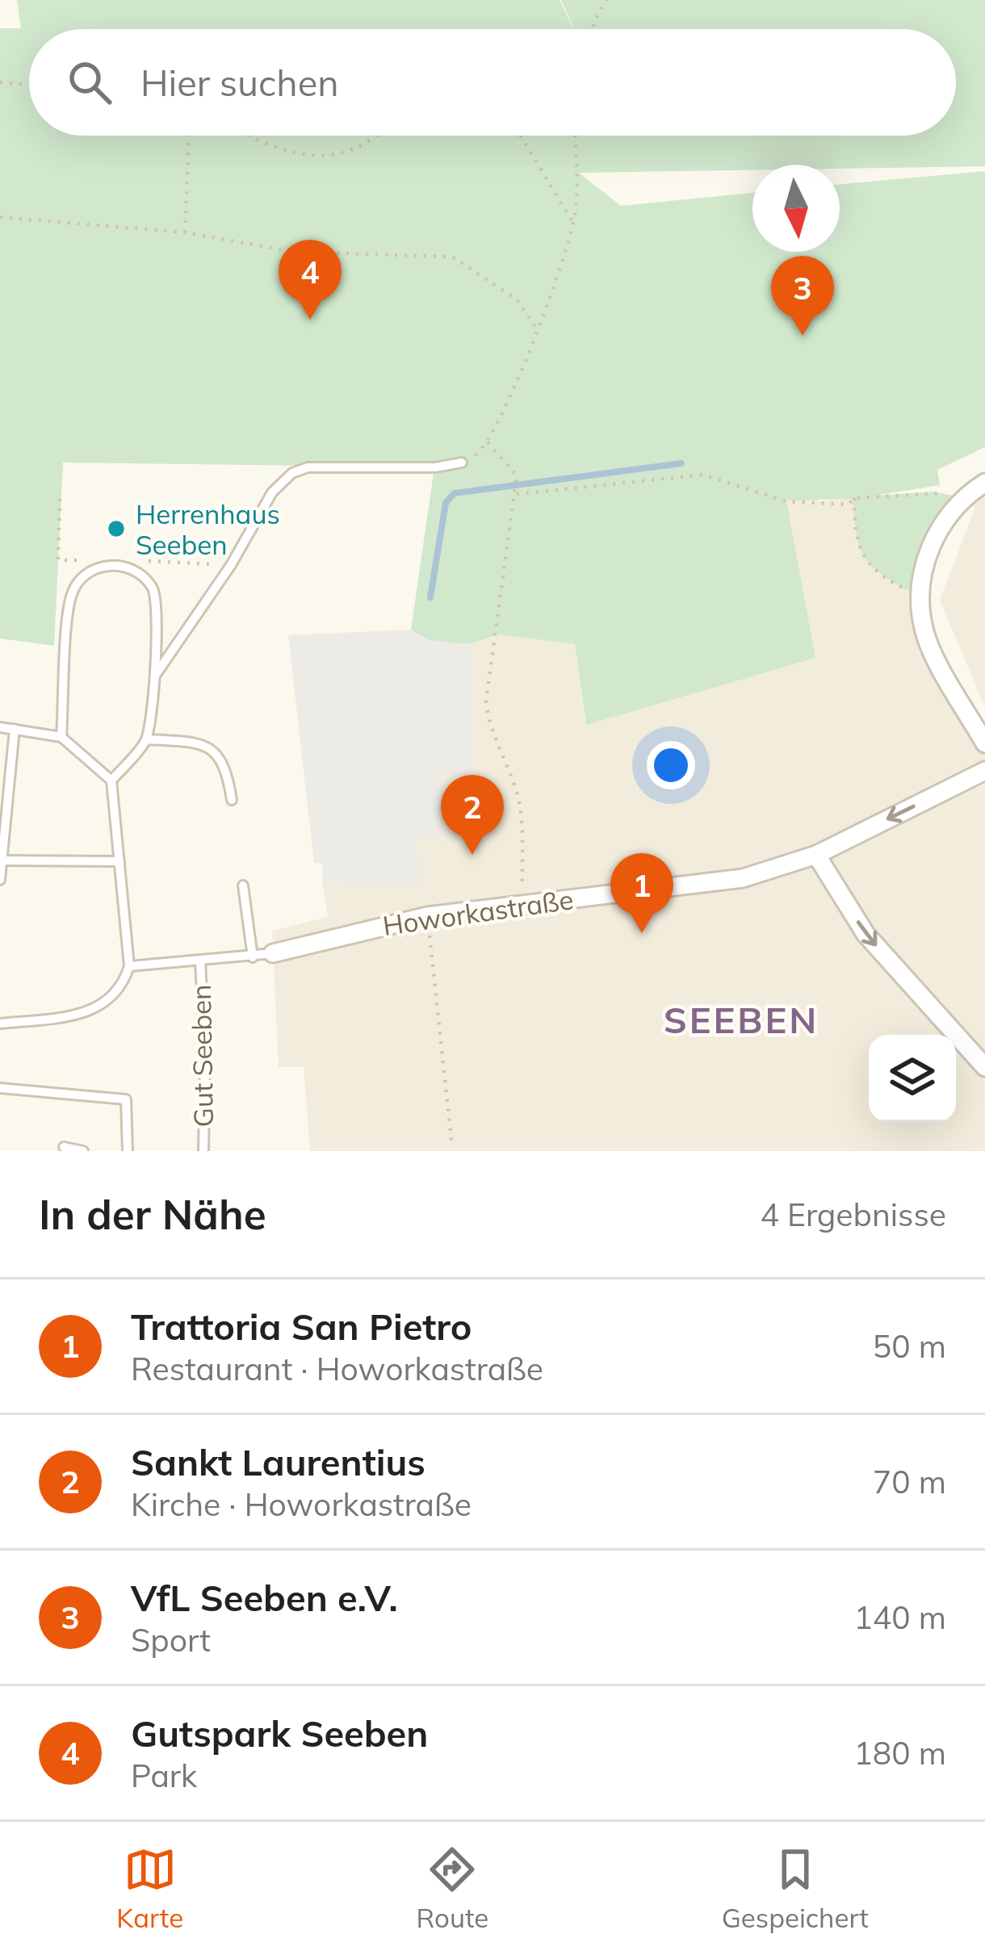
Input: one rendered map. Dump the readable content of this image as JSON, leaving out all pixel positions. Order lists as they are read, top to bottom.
{
  "streets": {
    "street": ["Howorkastraße"],
    "lane": ["Gut Seeben"]
  },
  "crossings": [
    ["Howorkastraße", "Gut Seeben"]
  ],
  "districts": ["SEEBEN"],
  "places": ["Herrenhaus Seeben"],
  "north": "bottom",
  "page": {
    "search": "Hier suchen",
    "pins": [
      "4",
      "3",
      "2",
      "1"
    ],
    "heading": ["In der Nähe", "4 Ergebnisse"],
    "list": [
      {
        "mark": "1",
        "name": "Trattoria San Pietro",
        "note": "Restaurant · Howorkastraße",
        "value": "50 m"
      },
      {
        "mark": "2",
        "name": "Sankt Laurentius",
        "note": "Kirche · Howorkastraße",
        "value": "70 m"
      },
      {
        "mark": "3",
        "name": "VfL Seeben e.V.",
        "note": "Sport",
        "value": "140 m"
      },
      {
        "mark": "4",
        "name": "Gutspark Seeben",
        "note": "Park",
        "value": "180 m"
      }
    ],
    "nav": ["Karte", "Route", "Gespeichert"]
  }
}
